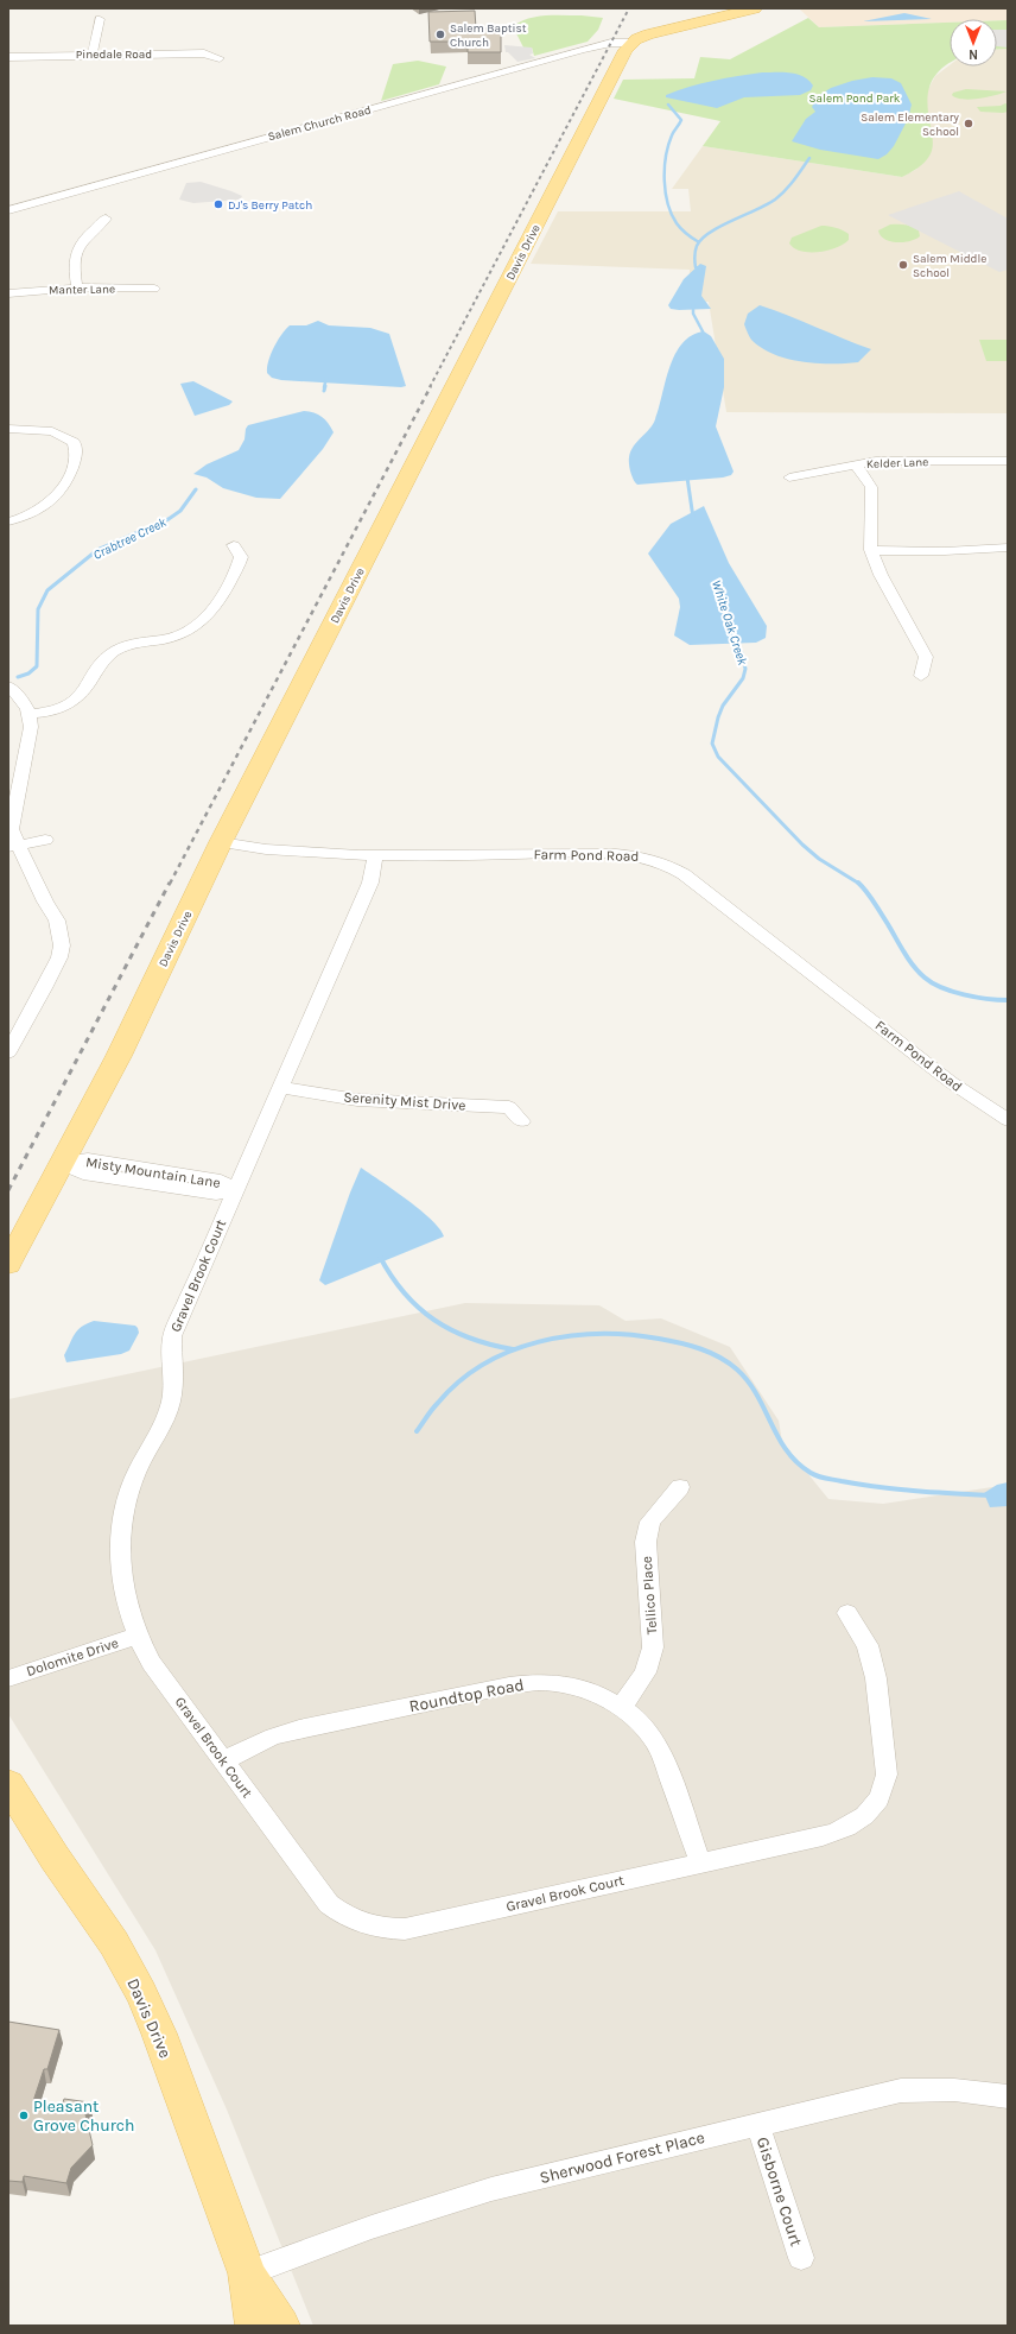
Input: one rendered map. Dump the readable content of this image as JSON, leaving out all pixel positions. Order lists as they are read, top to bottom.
{
  "streets": {
    "main road": ["Davis Drive"],
    "street": [
      "Pinedale Road",
      "Salem Church Road",
      "Manter Lane",
      "Kelder Lane",
      "Farm Pond Road",
      "Serenity Mist Drive",
      "Misty Mountain Lane",
      "Gravel Brook Court",
      "Tellico Place",
      "Dolomite Drive",
      "Roundtop Road",
      "Sherwood Forest Place",
      "Gisborne Court"
    ]
  },
  "crossings": [
    ["Salem Church Road", "Davis Drive"],
    ["Davis Drive", "Farm Pond Road"],
    ["Davis Drive", "Misty Mountain Lane"],
    ["Davis Drive", "Sherwood Forest Place"],
    ["Farm Pond Road", "Gravel Brook Court"],
    ["Serenity Mist Drive", "Gravel Brook Court"],
    ["Misty Mountain Lane", "Gravel Brook Court"],
    ["Gravel Brook Court", "Dolomite Drive"],
    ["Gravel Brook Court", "Roundtop Road"],
    ["Tellico Place", "Roundtop Road"],
    ["Sherwood Forest Place", "Gisborne Court"]
  ],
  "water": ["Crabtree Creek", "White Oak Creek"],
  "parks": ["Salem Pond Park"],
  "places": [
    "Salem Baptist Church",
    "Salem Elementary School",
    "DJ's Berry Patch",
    "Salem Middle School",
    "Pleasant Grove Church"
  ],
  "north": "bottom"
}
